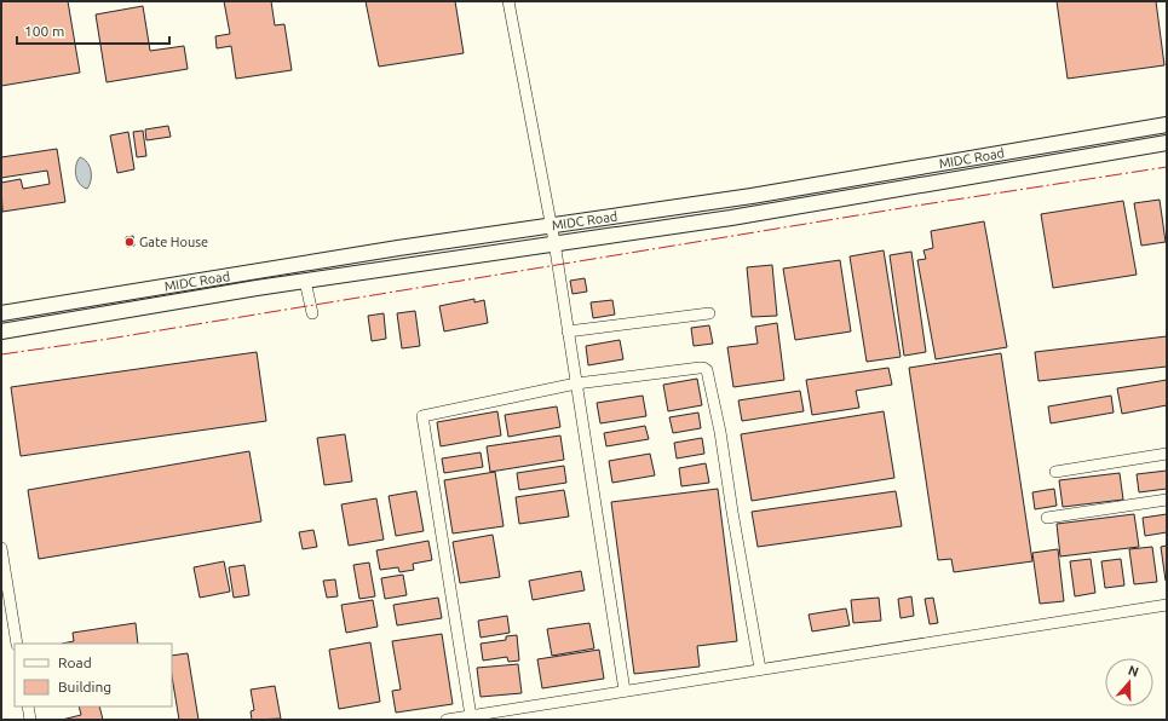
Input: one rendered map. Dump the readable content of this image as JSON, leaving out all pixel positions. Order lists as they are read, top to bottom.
{
  "streets": {
    "main road": ["MIDC Road"]
  },
  "places": ["Gate House"],
  "legend": ["Road", "Building"],
  "scale_bar": "100 m",
  "north": "top"
}
